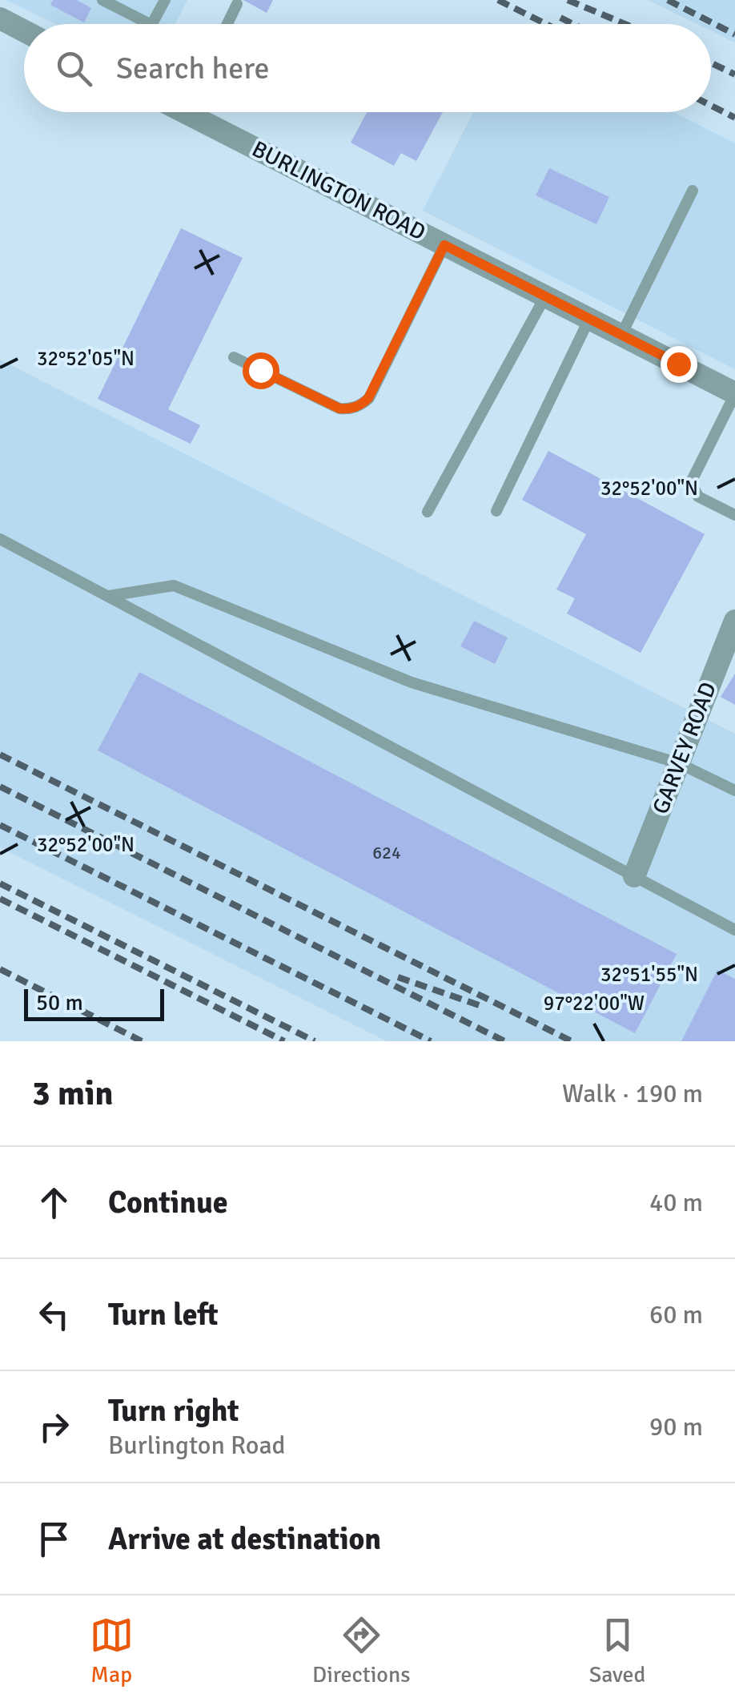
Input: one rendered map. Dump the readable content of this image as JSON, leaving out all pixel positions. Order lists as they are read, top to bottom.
{
  "streets": {
    "street": ["BURLINGTON ROAD", "GARVEY ROAD"]
  },
  "house_numbers": ["624"],
  "scale_bar": "50 m",
  "page": {
    "search": "Search here",
    "scale": "50 m",
    "heading": ["3 min", "Walk · 190 m"],
    "list": [
      ["Continue", "40 m"],
      ["Turn left", "60 m"],
      ["Turn right", "Burlington Road", "90 m"],
      "Arrive at destination"
    ],
    "nav": ["Map", "Directions", "Saved"]
  },
  "coordinates": [
    "32°52'05\"N",
    "32°52'00\"N",
    "32°51'55\"N",
    "97°22'00\"W"
  ]
}
